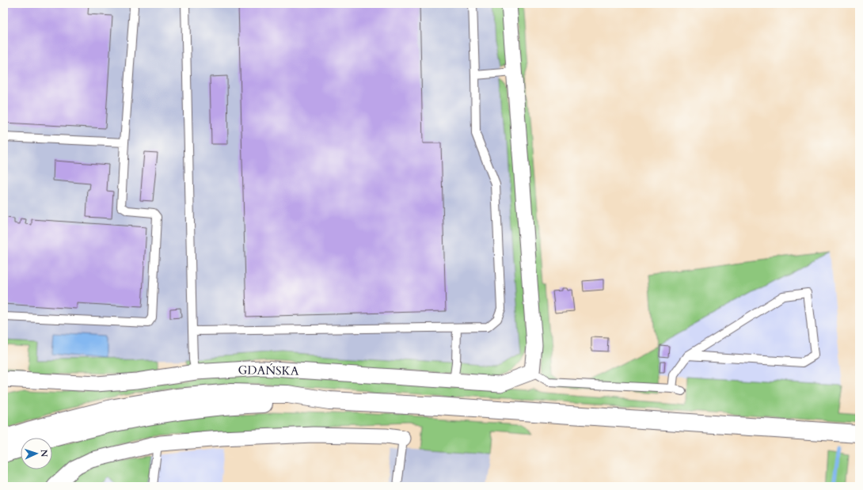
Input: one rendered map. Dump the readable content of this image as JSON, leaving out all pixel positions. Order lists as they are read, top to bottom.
{
  "streets": {
    "main road": ["GDAŃSKA"]
  },
  "north": "right"
}
